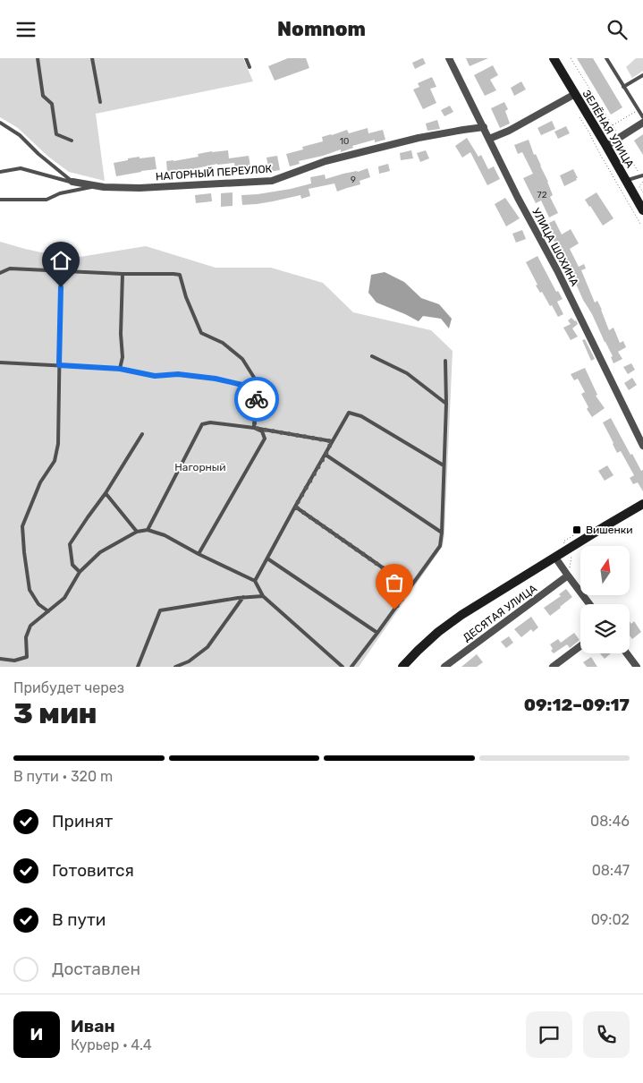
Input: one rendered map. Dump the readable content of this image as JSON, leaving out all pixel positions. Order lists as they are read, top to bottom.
{
  "streets": {
    "main road": ["ЗЕЛЁНАЯ УЛИЦА"],
    "street": ["НАГОРНЫЙ ПЕРЕУЛОК", "УЛИЦА ШОХИНА", "ДЕСЯТАЯ УЛИЦА"]
  },
  "crossings": [
    ["НАГОРНЫЙ ПЕРЕУЛОК", "УЛИЦА ШОХИНА"]
  ],
  "parks": ["Нагорный"],
  "places": {
    "transit": ["Вишенки"]
  },
  "house_numbers": ["10", "9", "72"],
  "north": "top",
  "page": {
    "header": "Nomnom",
    "heading": ["3 мин", "Прибудет через", "09:12–09:17"],
    "panel": ["Иван", "Курьер · 4.4"],
    "bar": "В пути · 320 m",
    "list": [
      ["Принят", "08:46"],
      ["Готовится", "08:47"],
      ["В пути", "09:02"],
      "Доставлен"
    ],
    "round": "И"
  }
}
